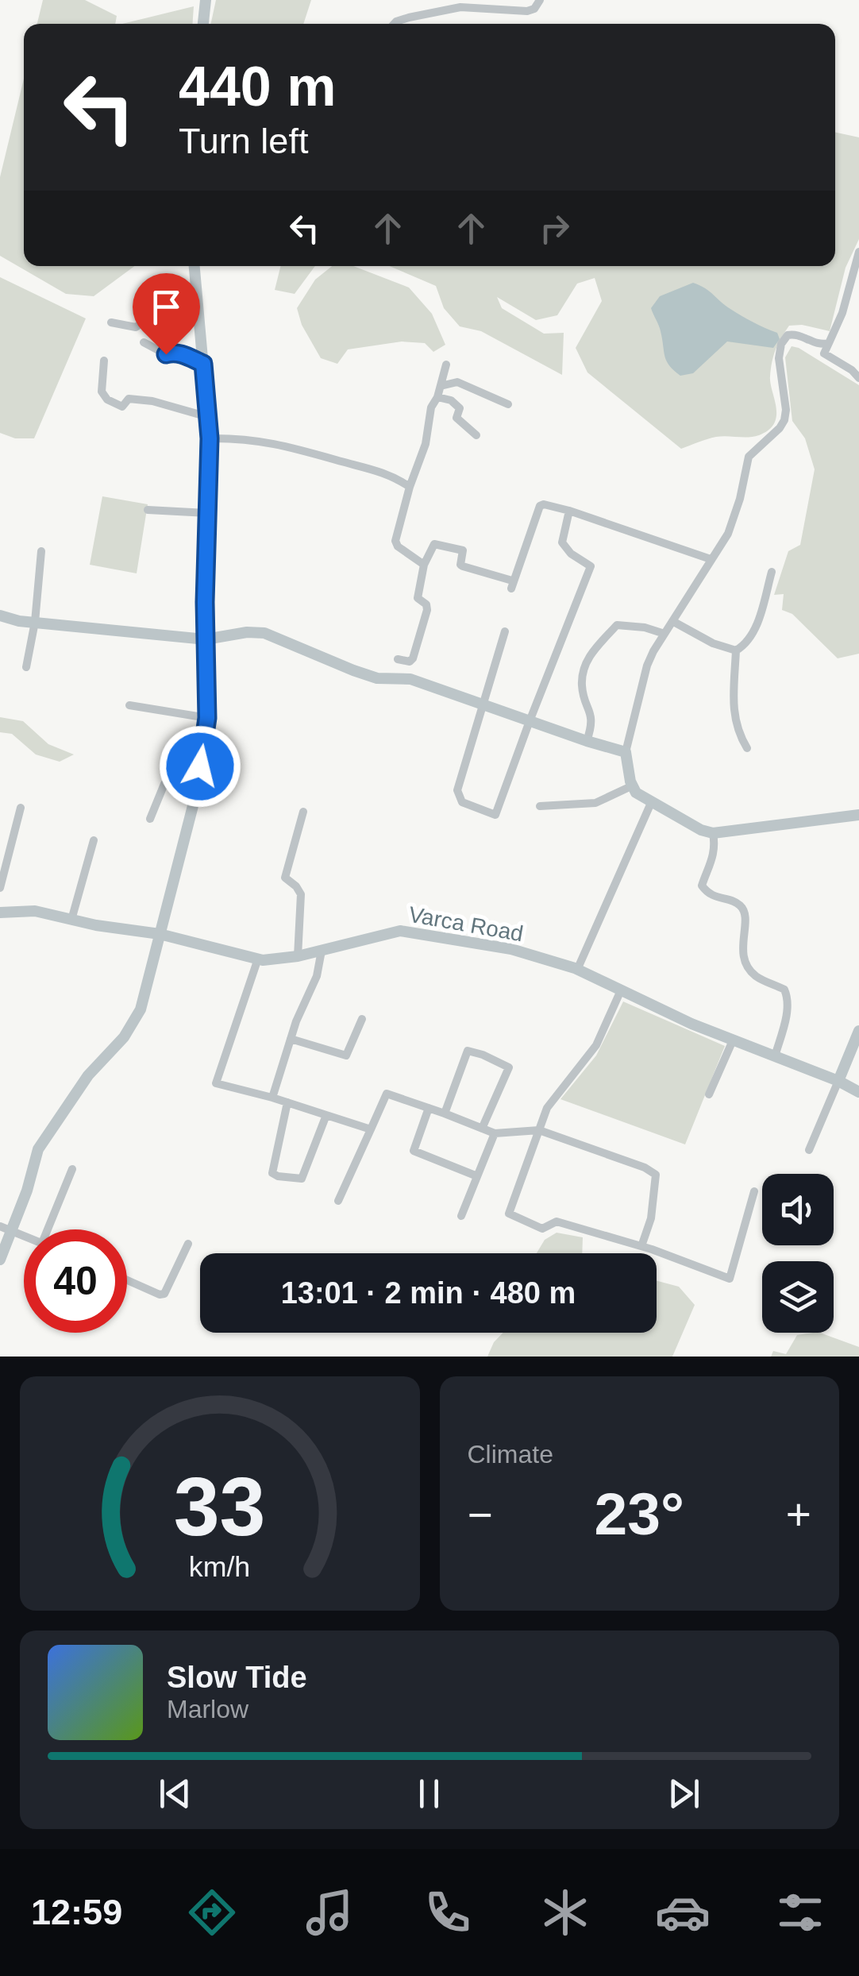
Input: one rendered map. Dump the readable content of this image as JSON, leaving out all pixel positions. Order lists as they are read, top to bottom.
{
  "streets": {
    "street": ["Varca Road"]
  },
  "page": {
    "turn": ["440 m", "Turn left"],
    "limit": "40",
    "trip": "13:01 · 2 min · 480 m",
    "tile": "Climate",
    "heat": ["−", "23°", "+"],
    "song": ["Slow Tide", "Marlow"],
    "tabs": "12:59",
    "gauge": ["33", "km/h"]
  }
}
